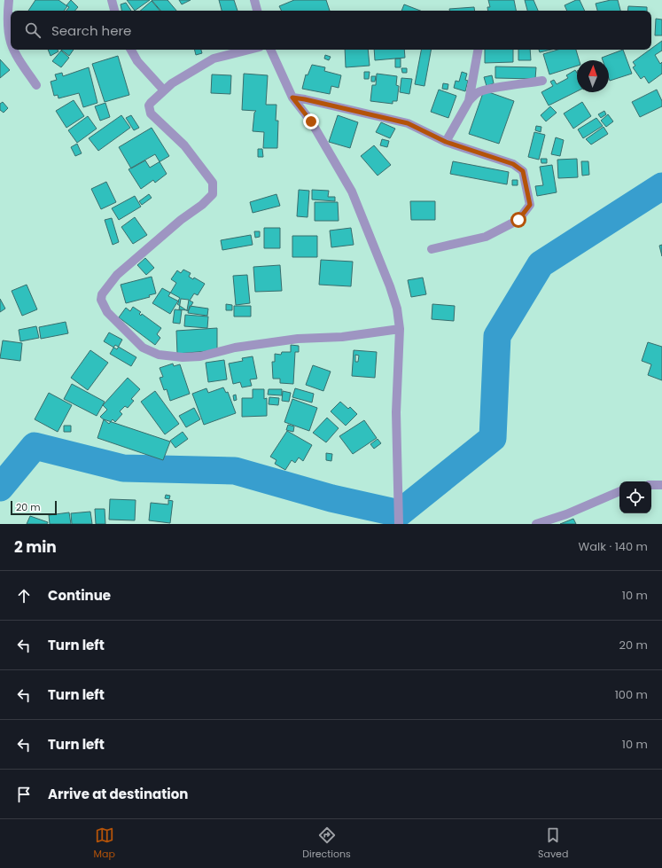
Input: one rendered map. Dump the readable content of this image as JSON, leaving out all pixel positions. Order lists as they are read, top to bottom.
{
  "scale_bar": "20 m",
  "north": "top",
  "page": {
    "search": "Search here",
    "scale": "20 m",
    "heading": ["2 min", "Walk · 140 m"],
    "list": [
      ["Continue", "10 m"],
      ["Turn left", "20 m"],
      ["Turn left", "100 m"],
      ["Turn left", "10 m"],
      "Arrive at destination"
    ],
    "nav": ["Map", "Directions", "Saved"]
  }
}
